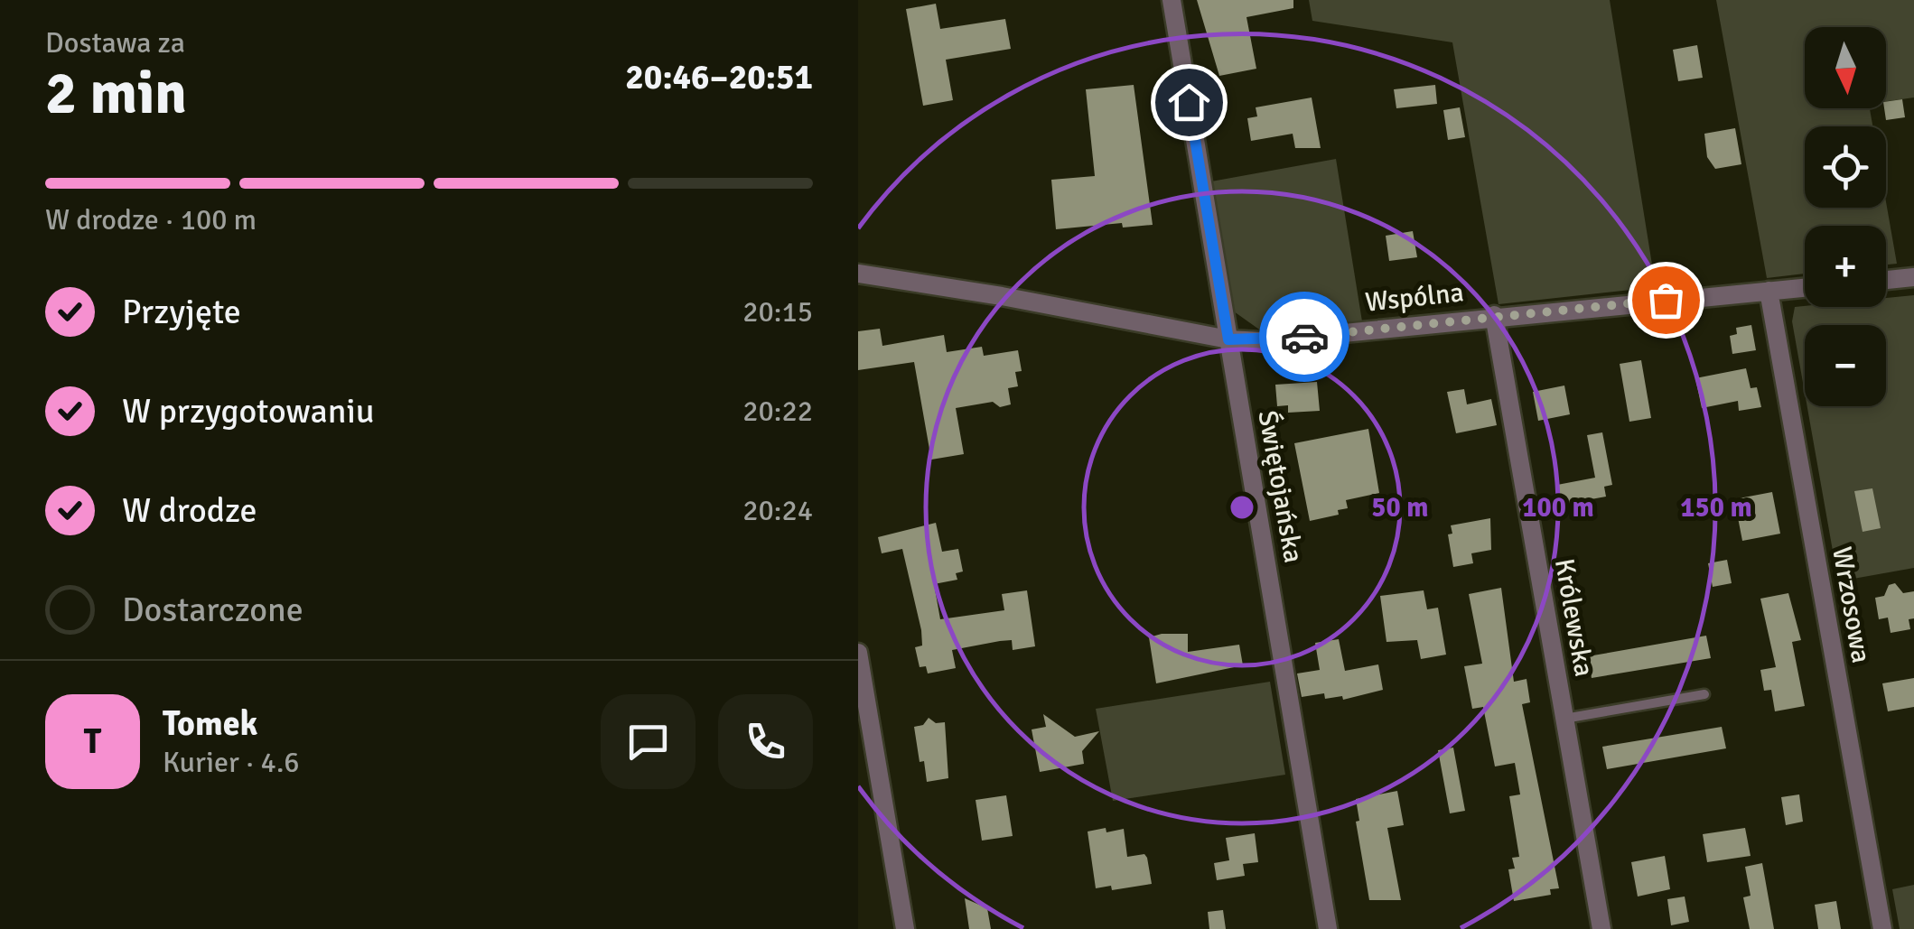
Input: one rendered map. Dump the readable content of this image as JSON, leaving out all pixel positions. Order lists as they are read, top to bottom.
{
  "streets": {
    "street": [
      "Wspólna",
      "Świętojańska",
      "Wrzosowa",
      "Królewska"
    ]
  },
  "crossings": [
    ["Wspólna", "Świętojańska"],
    ["Wspólna", "Wrzosowa"],
    ["Wspólna", "Królewska"]
  ],
  "north": "bottom",
  "page": {
    "heading": ["2 min", "Dostawa za", "20:46–20:51"],
    "panel": ["Tomek", "Kurier · 4.6"],
    "map_buttons": ["+", "−"],
    "bar": "W drodze · 100 m",
    "list": [
      ["Przyjęte", "20:15"],
      ["W przygotowaniu", "20:22"],
      ["W drodze", "20:24"],
      "Dostarczone"
    ],
    "round": "T"
  },
  "rings": ["50 m", "100 m", "150 m"]
}
